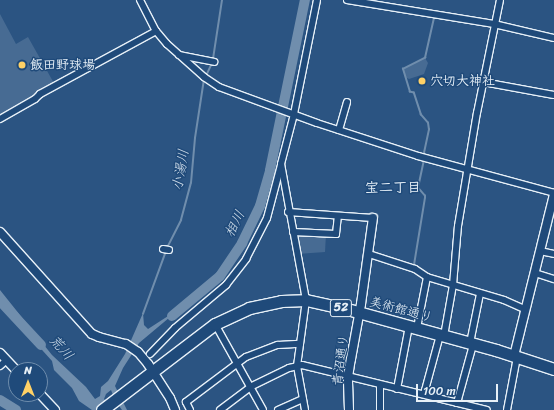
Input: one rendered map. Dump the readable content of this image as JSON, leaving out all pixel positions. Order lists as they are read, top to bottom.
{
  "streets": {
    "highway": ["52", "美術館通り"],
    "street": ["青沼通り"]
  },
  "crossings": [
    ["美術館通り", "青沼通り"]
  ],
  "districts": ["宝二丁目"],
  "water": ["小湯川", "相川", "荒川"],
  "places": ["飯田野球場", "穴切大神社"],
  "scale_bar": "100 m",
  "north": "top"
}
